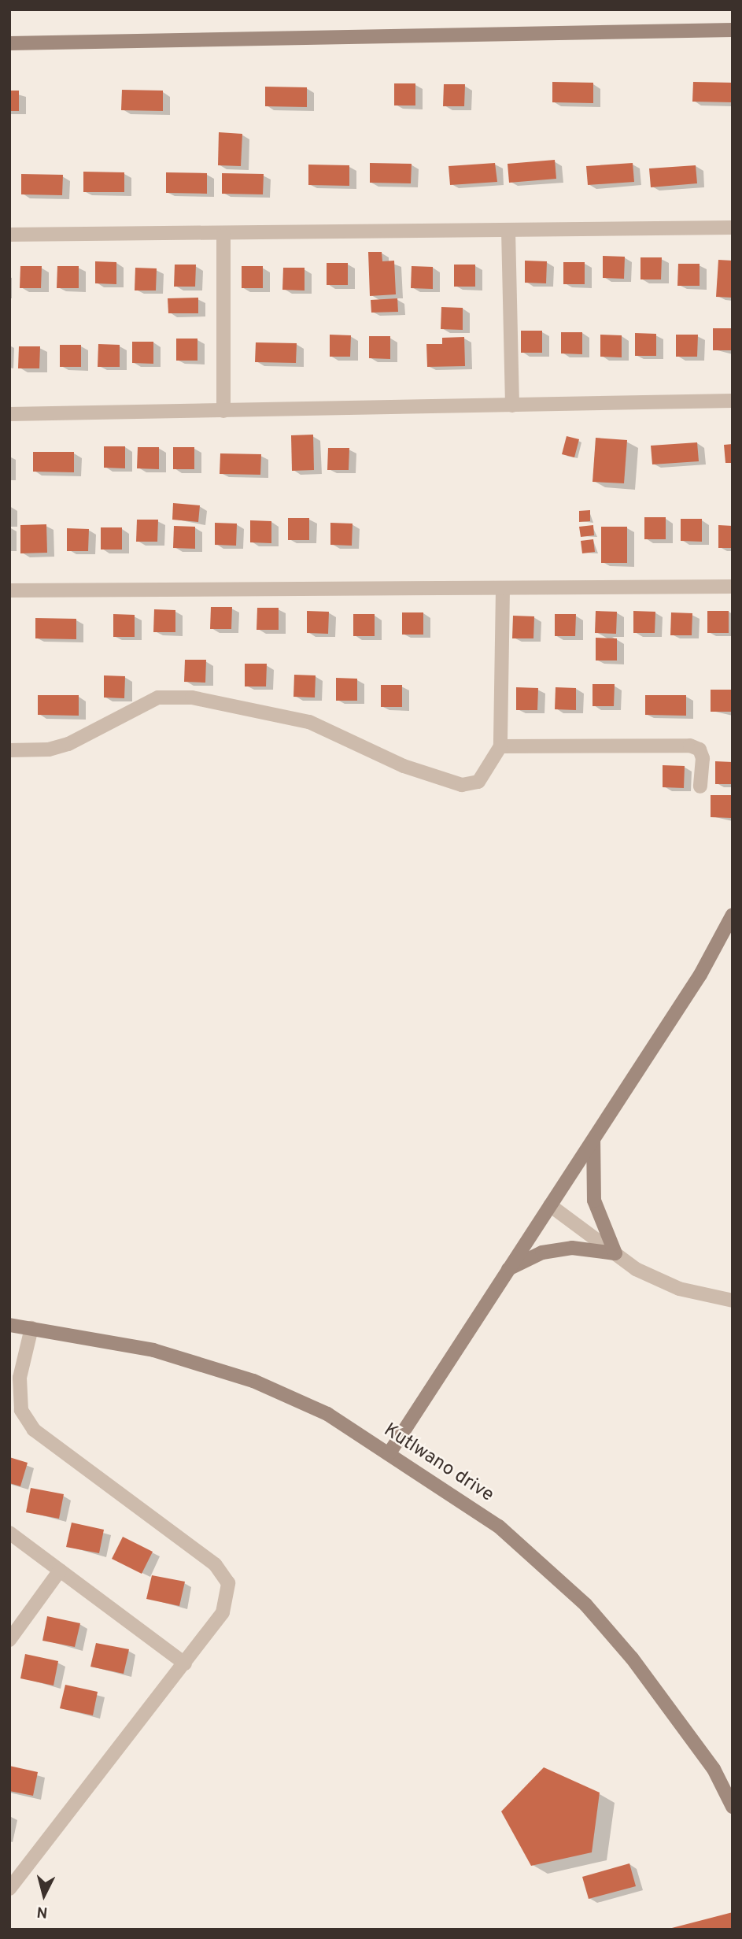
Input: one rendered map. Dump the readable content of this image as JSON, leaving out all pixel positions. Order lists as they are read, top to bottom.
{
  "streets": {
    "street": ["Kutlwano drive"]
  },
  "north": "bottom"
}
